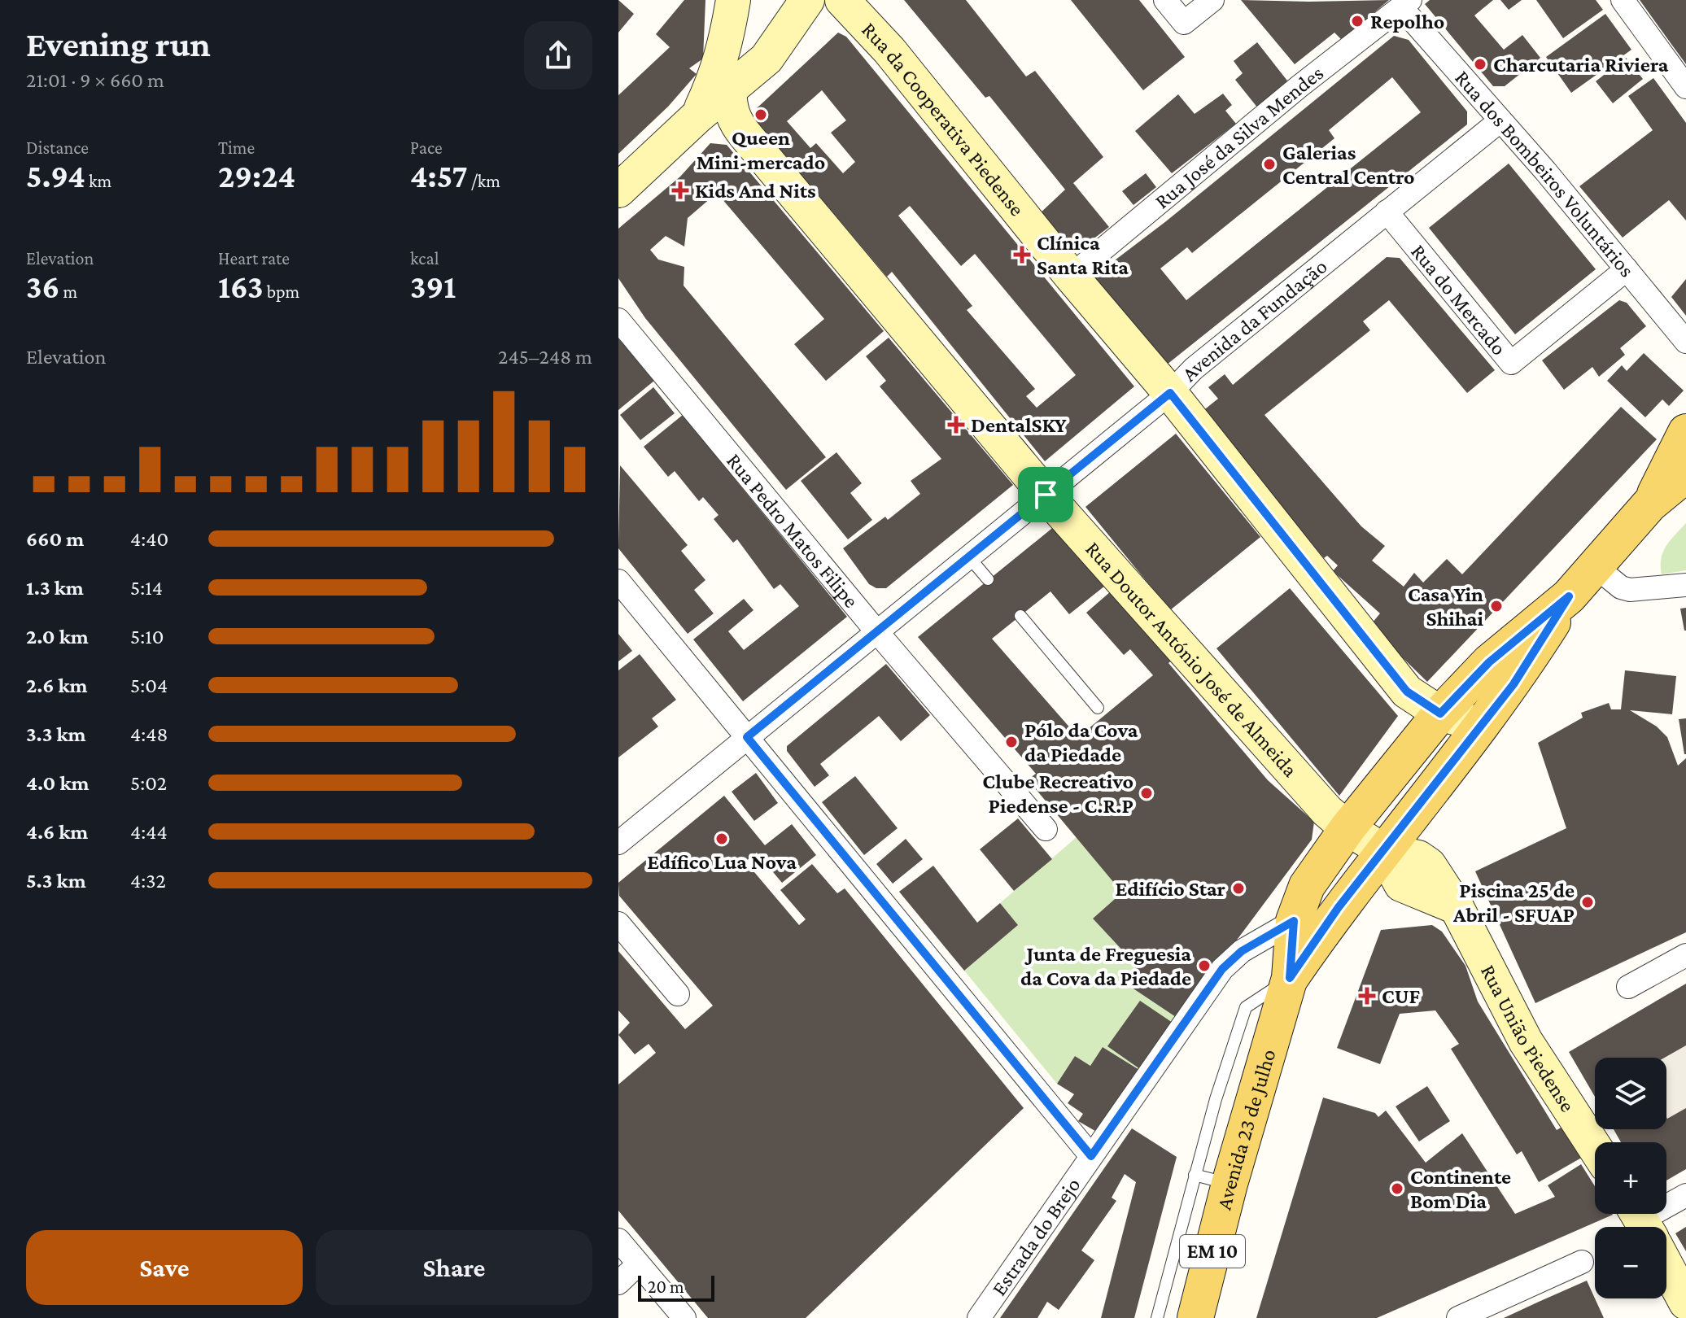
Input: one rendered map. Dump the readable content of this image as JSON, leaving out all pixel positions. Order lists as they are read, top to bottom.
{
  "streets": {
    "main road": ["Avenida 23 de Julho", "EM 10"],
    "street": [
      "Rua da Cooperativa Piedense",
      "Rua José da Silva Mendes",
      "Rua dos Bombeiros Voluntários",
      "Rua do Mercado",
      "Avenida da Fundação",
      "Rua Pedro Matos Filipe",
      "Rua Doutor António José de Almeida",
      "Rua União Piedense",
      "Estrada do Brejo"
    ]
  },
  "crossings": [
    ["Rua da Cooperativa Piedense", "Rua José da Silva Mendes"],
    ["Rua da Cooperativa Piedense", "Avenida da Fundação"],
    ["Rua da Cooperativa Piedense", "Avenida 23 de Julho"],
    ["Rua da Cooperativa Piedense", "EM 10"],
    ["Rua José da Silva Mendes", "Rua dos Bombeiros Voluntários"],
    ["Rua dos Bombeiros Voluntários", "Rua do Mercado"],
    ["Rua dos Bombeiros Voluntários", "Avenida da Fundação"],
    ["Rua do Mercado", "Avenida da Fundação"],
    ["Avenida da Fundação", "Rua Pedro Matos Filipe"],
    ["Avenida da Fundação", "Rua Doutor António José de Almeida"],
    ["Rua Doutor António José de Almeida", "Rua União Piedense"],
    ["Rua Doutor António José de Almeida", "Avenida 23 de Julho"],
    ["Rua União Piedense", "Avenida 23 de Julho"],
    ["Avenida 23 de Julho", "Estrada do Brejo"],
    ["Avenida 23 de Julho", "EM 10"]
  ],
  "places": {
    "other": [
      "Repolho",
      "Charcutaria Riviera",
      "Queen Mini-mercado",
      "Galerias Central Centro",
      "Casa Yin Shihai",
      "Pólo da Cova da Piedade",
      "Clube Recreativo Piedense - C.R.P",
      "Edífico Lua Nova",
      "Edifício Star",
      "Piscina 25 de Abril - SFUAP",
      "Junta de Freguesia da Cova da Piedade",
      "Continente Bom Dia"
    ],
    "health": [
      "Kids And Nits",
      "Clínica Santa Rita",
      "DentalSKY",
      "CUF"
    ]
  },
  "scale_bar": "20 m",
  "page": {
    "heading": ["Evening run", "21:01 · 9 × 660 m"],
    "stats": [
      ["Distance", "5.94 km"],
      ["Time", "29:24"],
      ["Pace", "4:57 /km"],
      ["Elevation", "36 m"],
      ["Heart rate", "163 bpm"],
      ["kcal", "391"]
    ],
    "chart": ["Elevation", "245–248 m"],
    "list": [
      {
        "name": "660 m",
        "note": "4:40"
      },
      {
        "name": "1.3 km",
        "note": "5:14"
      },
      {
        "name": "2.0 km",
        "note": "5:10"
      },
      {
        "name": "2.6 km",
        "note": "5:04"
      },
      {
        "name": "3.3 km",
        "note": "4:48"
      },
      {
        "name": "4.0 km",
        "note": "5:02"
      },
      {
        "name": "4.6 km",
        "note": "4:44"
      },
      {
        "name": "5.3 km",
        "note": "4:32"
      }
    ],
    "map_buttons": ["+", "−"],
    "buttons": ["Save", "Share"],
    "scale": "20 m"
  }
}
